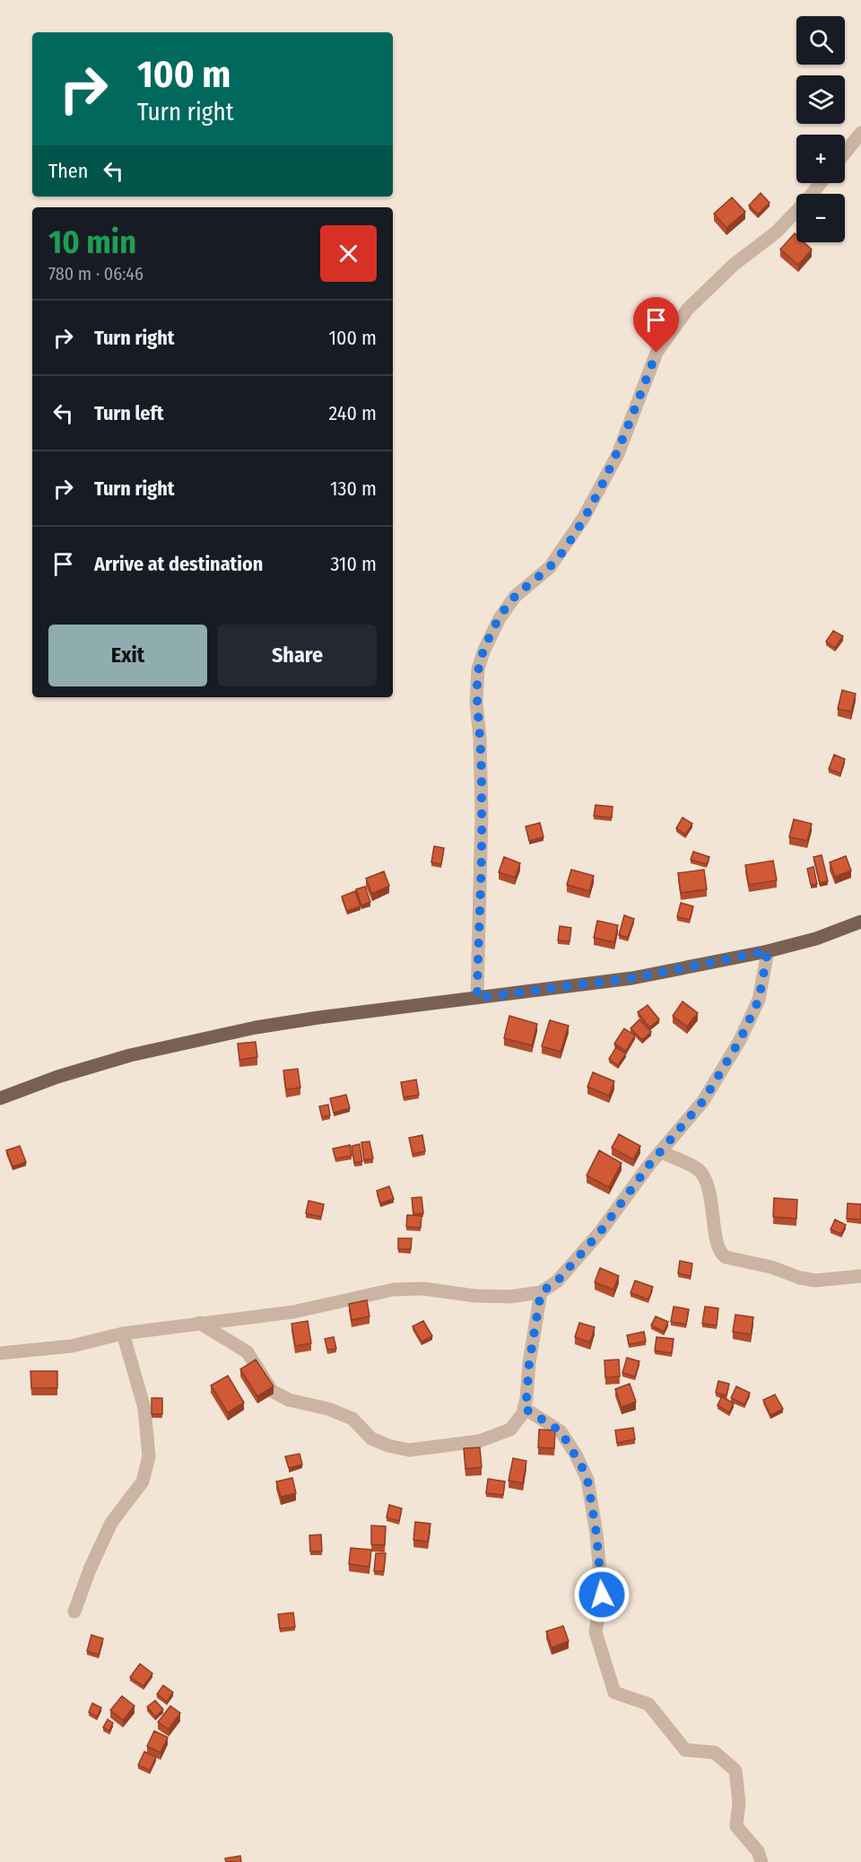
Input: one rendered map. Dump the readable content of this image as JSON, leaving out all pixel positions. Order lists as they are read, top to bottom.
{
  "page": {
    "map_buttons": ["+", "−"],
    "turn": ["100 m", "Turn right"],
    "then": "Then",
    "heading": ["10 min", "780 m · 06:46"],
    "list": [
      {
        "name": "Turn right",
        "value": "100 m"
      },
      {
        "name": "Turn left",
        "value": "240 m"
      },
      {
        "name": "Turn right",
        "value": "130 m"
      },
      {
        "name": "Arrive at destination",
        "value": "310 m"
      }
    ],
    "buttons": ["Exit", "Share"]
  }
}
